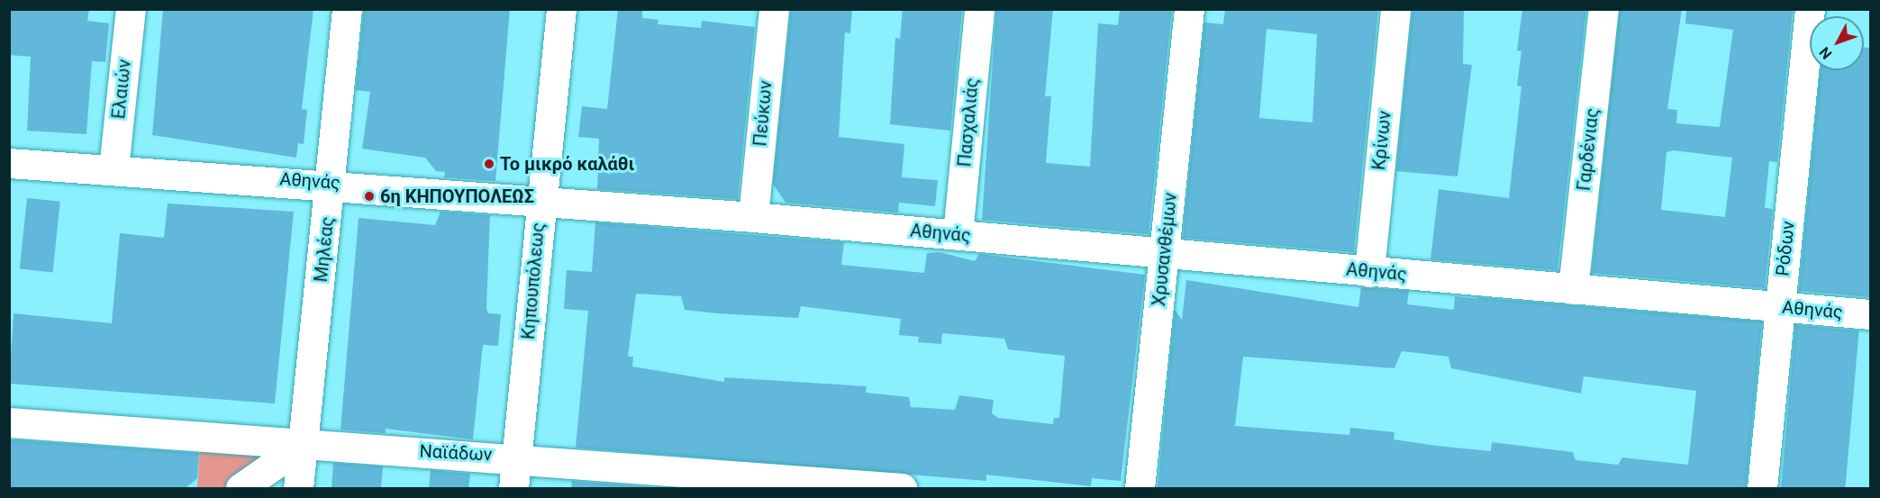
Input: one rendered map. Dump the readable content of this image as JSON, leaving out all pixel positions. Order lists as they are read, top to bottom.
{
  "streets": {
    "street": [
      "Ελαιών",
      "Πεύκων",
      "Πασχαλιάς",
      "Κρίνων",
      "Γαρδένιας",
      "Αθηνάς",
      "Ρόδων",
      "Μηλέας",
      "Χρυσανθέμων",
      "Κηπουπόλεως",
      "Ναϊάδων"
    ]
  },
  "crossings": [
    ["Ελαιών", "Αθηνάς"],
    ["Πεύκων", "Αθηνάς"],
    ["Πασχαλιάς", "Αθηνάς"],
    ["Κρίνων", "Αθηνάς"],
    ["Γαρδένιας", "Αθηνάς"],
    ["Αθηνάς", "Ρόδων"],
    ["Αθηνάς", "Μηλέας"],
    ["Αθηνάς", "Χρυσανθέμων"],
    ["Αθηνάς", "Κηπουπόλεως"],
    ["Μηλέας", "Ναϊάδων"],
    ["Κηπουπόλεως", "Ναϊάδων"]
  ],
  "places": ["Το μικρό καλάθι", "6η ΚΗΠΟΥΠΟΛΕΩΣ"],
  "north": "bottom left"
}
